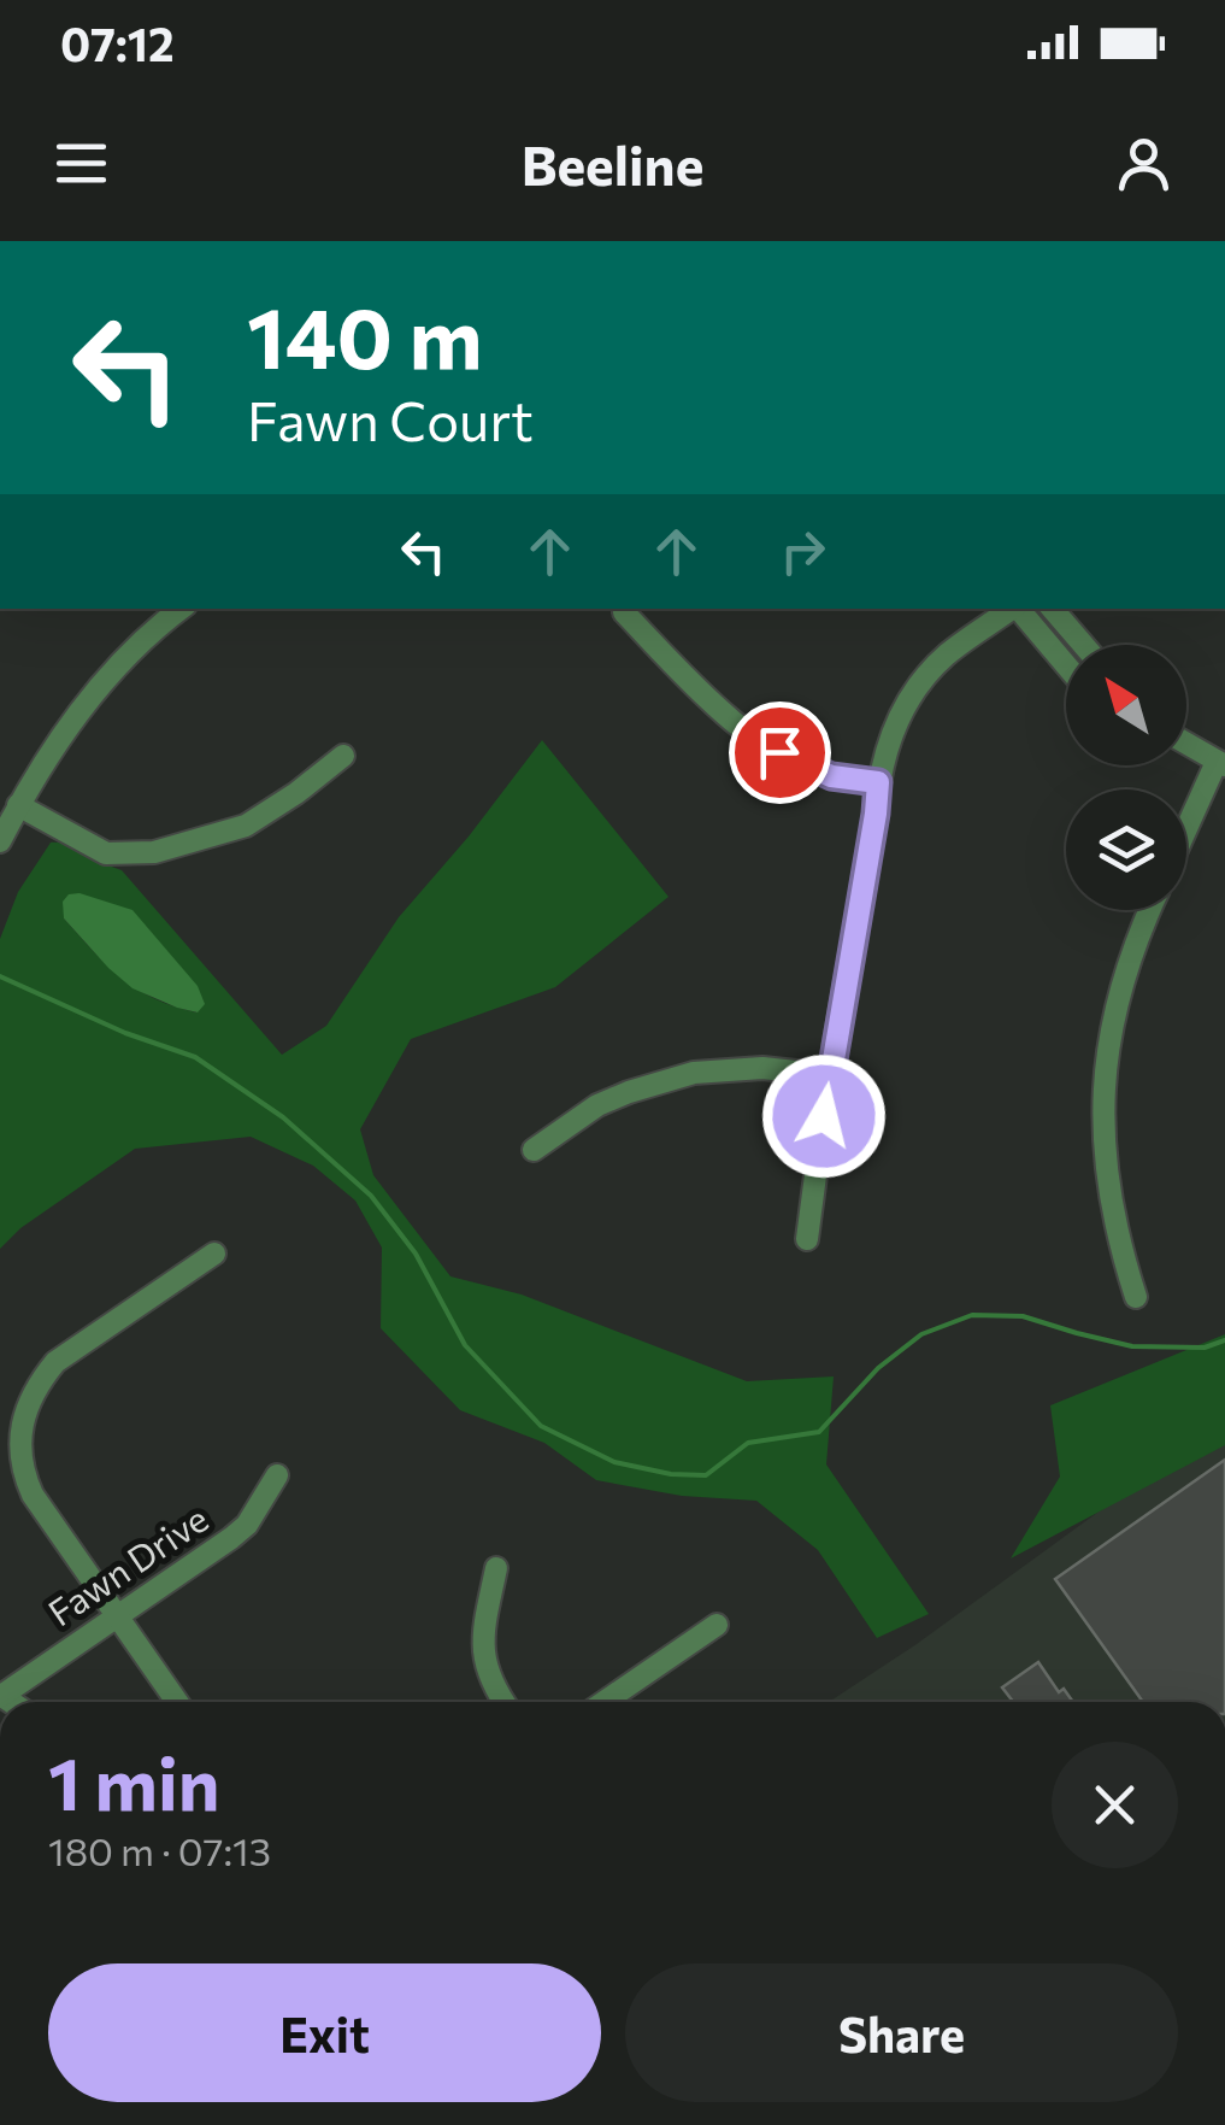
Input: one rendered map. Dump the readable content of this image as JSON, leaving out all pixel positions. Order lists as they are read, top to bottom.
{
  "streets": {
    "street": ["Fawn Drive"]
  },
  "north": "top left",
  "page": {
    "status": "07:12",
    "header": "Beeline",
    "turn": ["140 m", "Fawn Court"],
    "heading": ["1 min", "180 m · 07:13"],
    "buttons": ["Exit", "Share"]
  }
}
